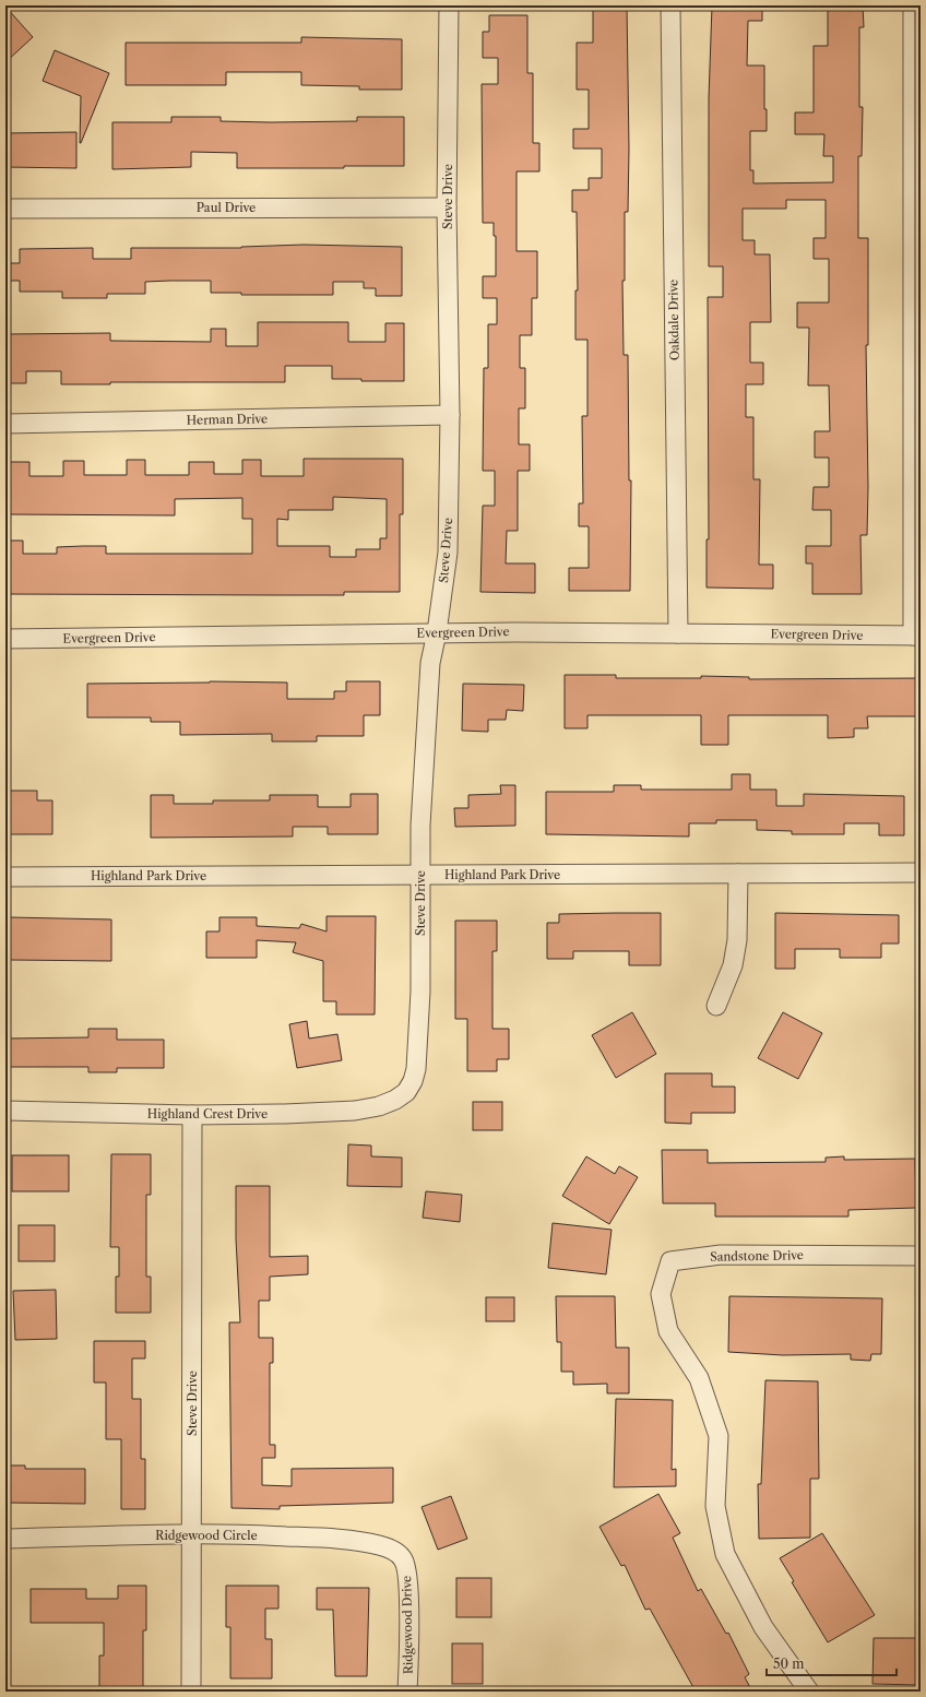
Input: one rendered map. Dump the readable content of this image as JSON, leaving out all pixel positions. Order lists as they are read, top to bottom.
{
  "streets": {
    "street": [
      "Steve Drive",
      "Paul Drive",
      "Oakdale Drive",
      "Herman Drive",
      "Evergreen Drive",
      "Highland Park Drive",
      "Highland Crest Drive",
      "Sandstone Drive",
      "Ridgewood Circle",
      "Ridgewood Drive"
    ]
  },
  "crossings": [
    ["Steve Drive", "Paul Drive"],
    ["Steve Drive", "Herman Drive"],
    ["Steve Drive", "Evergreen Drive"],
    ["Steve Drive", "Highland Park Drive"],
    ["Steve Drive", "Highland Crest Drive"],
    ["Steve Drive", "Ridgewood Circle"],
    ["Oakdale Drive", "Evergreen Drive"],
    ["Ridgewood Circle", "Ridgewood Drive"]
  ],
  "scale_bar": "50 m"
}
